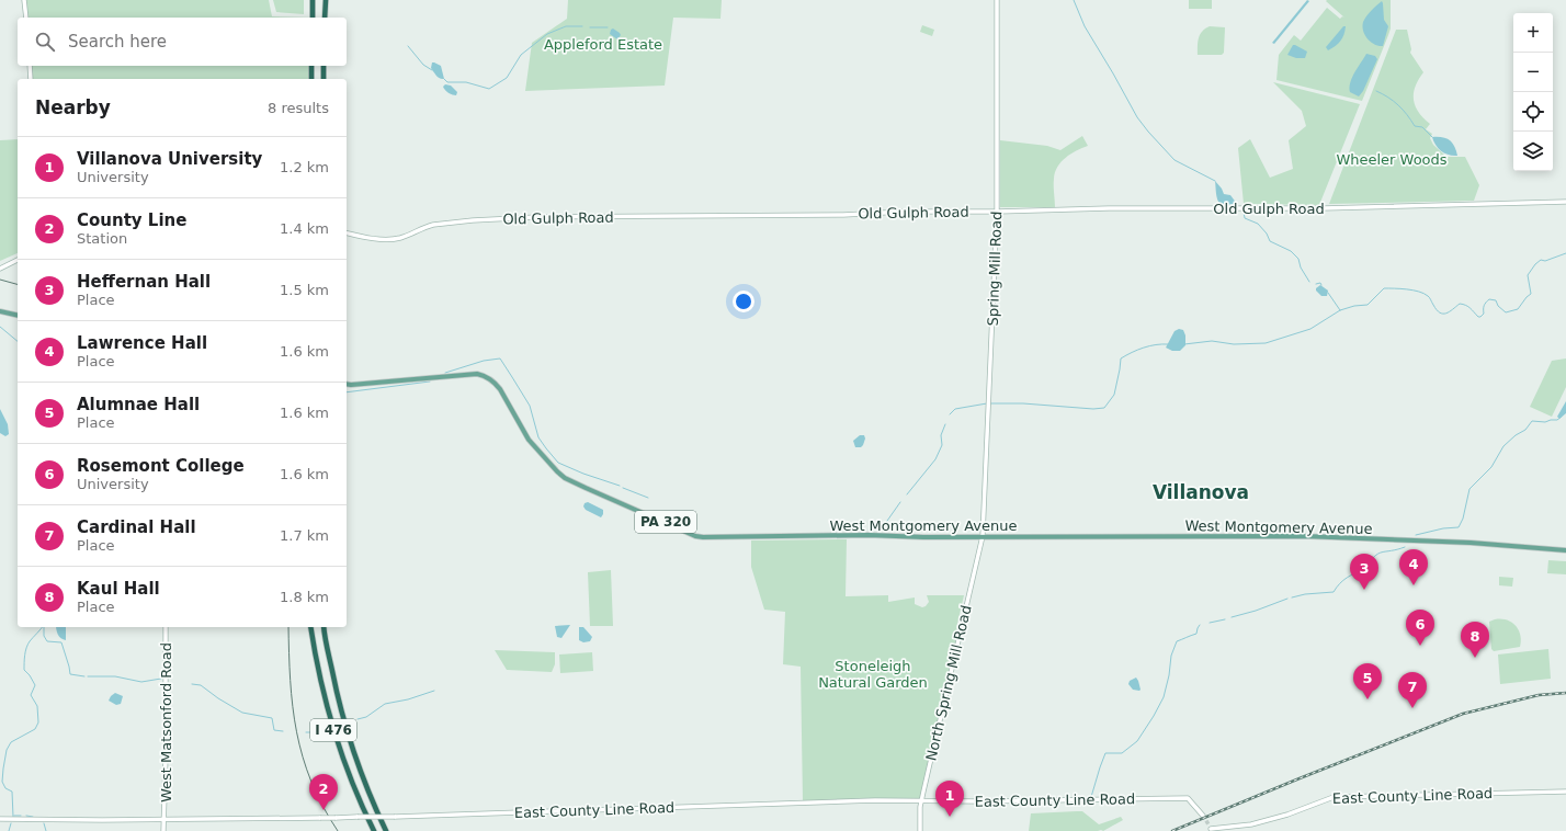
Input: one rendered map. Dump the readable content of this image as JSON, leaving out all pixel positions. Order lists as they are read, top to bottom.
{
  "streets": {
    "highway": ["I 476"],
    "main road": ["PA 320", "West Montgomery Avenue"],
    "street": [
      "Old Gulph Road",
      "Spring Mill Road",
      "North Spring Mill Road",
      "West Matsonford Road",
      "East County Line Road"
    ]
  },
  "crossings": [
    ["Old Gulph Road", "Spring Mill Road"],
    ["Spring Mill Road", "West Montgomery Avenue"],
    ["Spring Mill Road", "North Spring Mill Road"],
    ["West Montgomery Avenue", "North Spring Mill Road"],
    ["North Spring Mill Road", "East County Line Road"],
    ["West Matsonford Road", "East County Line Road"]
  ],
  "districts": ["Villanova"],
  "parks": ["Appleford Estate", "Wheeler Woods", "Stoneleigh Natural Garden"],
  "page": {
    "map_buttons": ["+", "−"],
    "search": "Search here",
    "heading": ["Nearby", "8 results"],
    "list": [
      {
        "mark": "1",
        "name": "Villanova University",
        "note": "University",
        "value": "1.2 km"
      },
      {
        "mark": "2",
        "name": "County Line",
        "note": "Station",
        "value": "1.4 km"
      },
      {
        "mark": "3",
        "name": "Heffernan Hall",
        "note": "Place",
        "value": "1.5 km"
      },
      {
        "mark": "4",
        "name": "Lawrence Hall",
        "note": "Place",
        "value": "1.6 km"
      },
      {
        "mark": "5",
        "name": "Alumnae Hall",
        "note": "Place",
        "value": "1.6 km"
      },
      {
        "mark": "6",
        "name": "Rosemont College",
        "note": "University",
        "value": "1.6 km"
      },
      {
        "mark": "7",
        "name": "Cardinal Hall",
        "note": "Place",
        "value": "1.7 km"
      },
      {
        "mark": "8",
        "name": "Kaul Hall",
        "note": "Place",
        "value": "1.8 km"
      }
    ],
    "pins": [
      "4",
      "3",
      "6",
      "8",
      "5",
      "7",
      "2",
      "1"
    ]
  }
}
